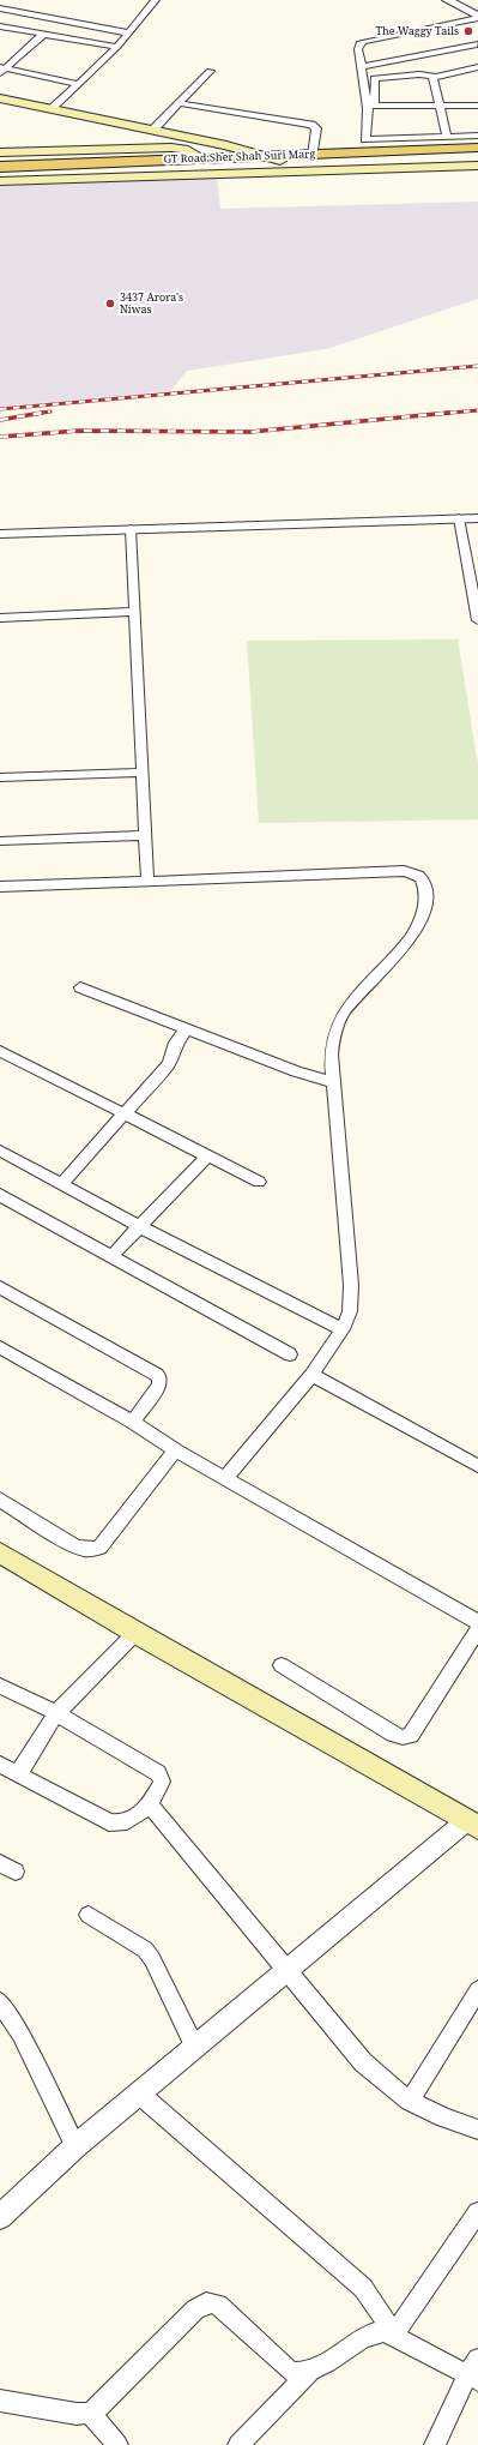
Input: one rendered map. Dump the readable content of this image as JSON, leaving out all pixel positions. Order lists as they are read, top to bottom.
{
  "streets": {
    "main road": ["GT Road;Sher Shah Suri Marg"]
  },
  "places": ["The Waggy Tails", "3437 Arora's Niwas"]
}
